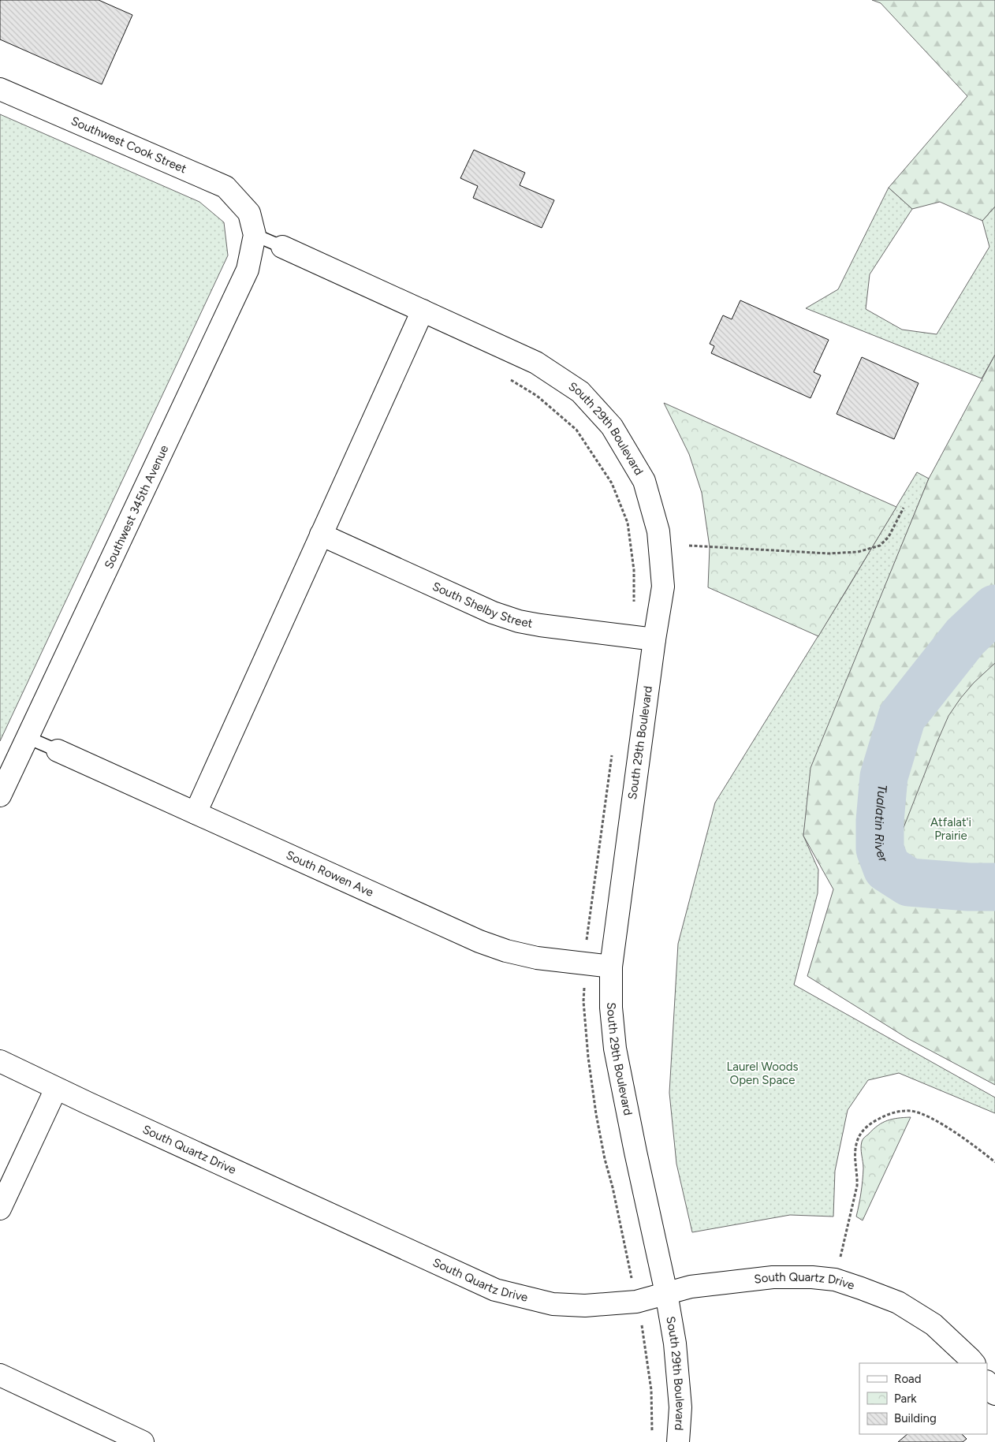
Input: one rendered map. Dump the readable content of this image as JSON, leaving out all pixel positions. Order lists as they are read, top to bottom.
{
  "streets": {
    "street": [
      "Southwest Cook Street",
      "South 29th Boulevard",
      "Southwest 345th Avenue",
      "South Shelby Street",
      "South Rowen Ave",
      "South Quartz Drive"
    ]
  },
  "crossings": [
    ["Southwest Cook Street", "Southwest 345th Avenue"],
    ["South 29th Boulevard", "South Shelby Street"],
    ["South 29th Boulevard", "South Rowen Ave"],
    ["South 29th Boulevard", "South Quartz Drive"]
  ],
  "water": ["Tualatin River"],
  "parks": ["Atfalat'i Prairie", "Laurel Woods Open Space"],
  "legend": ["Road", "Park", "Building"]
}
